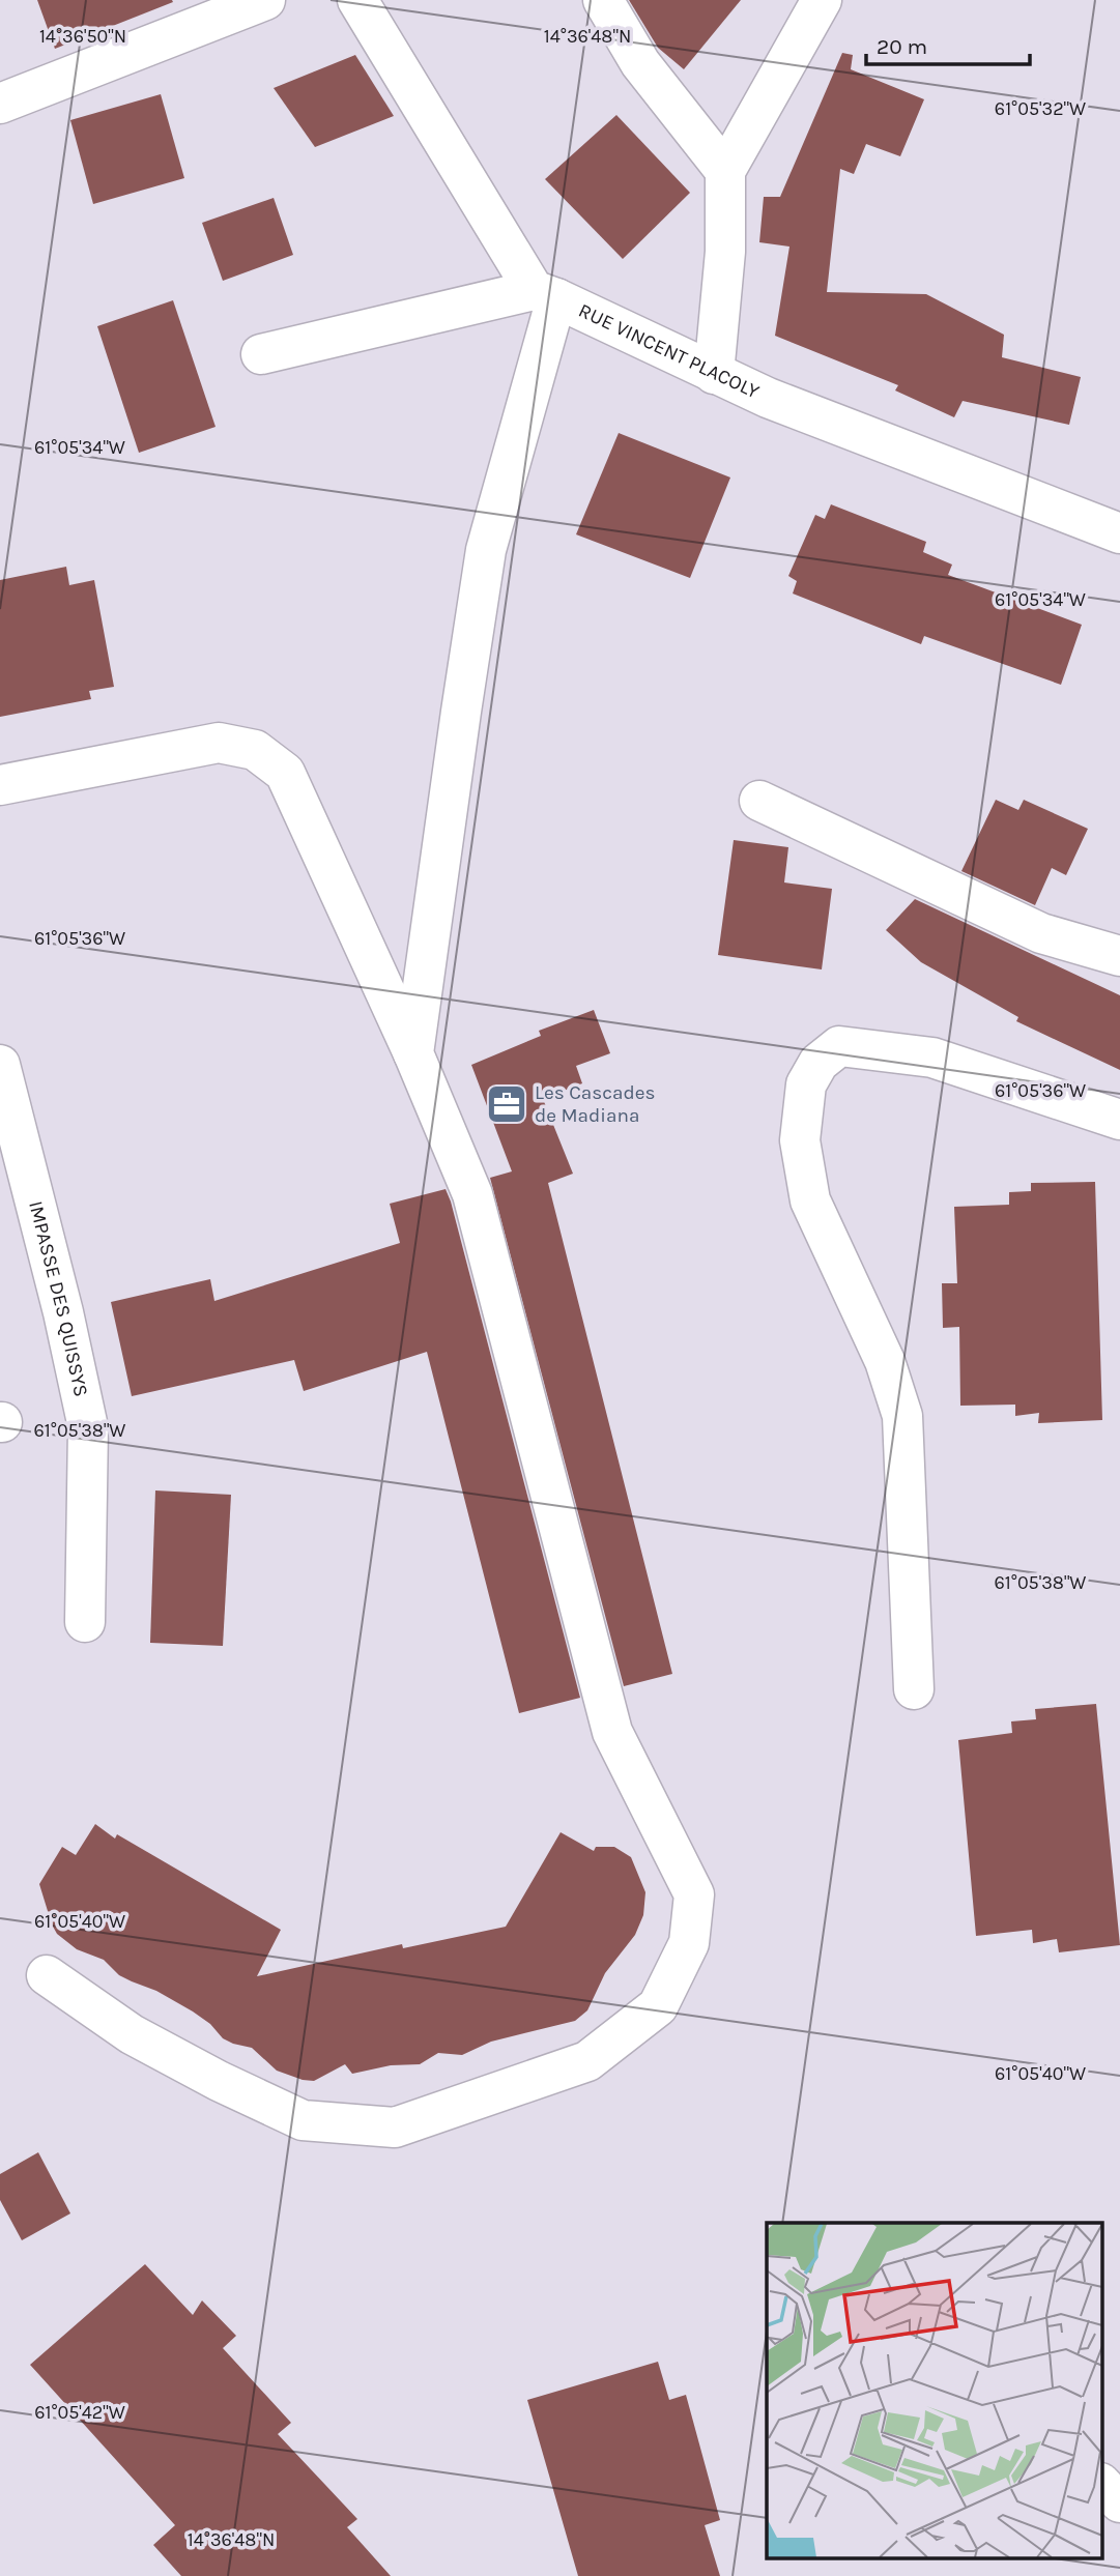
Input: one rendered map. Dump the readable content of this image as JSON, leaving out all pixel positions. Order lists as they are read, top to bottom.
{
  "streets": {
    "street": ["RUE VINCENT PLACOLY", "IMPASSE DES QUISSYS"]
  },
  "places": {
    "office": ["Les Cascades de Madiana"]
  },
  "scale_bar": "20 m",
  "coordinates": [
    "14°36'50\"N",
    "14°36'48\"N",
    "61°05'32\"W",
    "61°05'34\"W",
    "61°05'36\"W",
    "61°05'38\"W",
    "61°05'40\"W",
    "61°05'42\"W"
  ]
}
